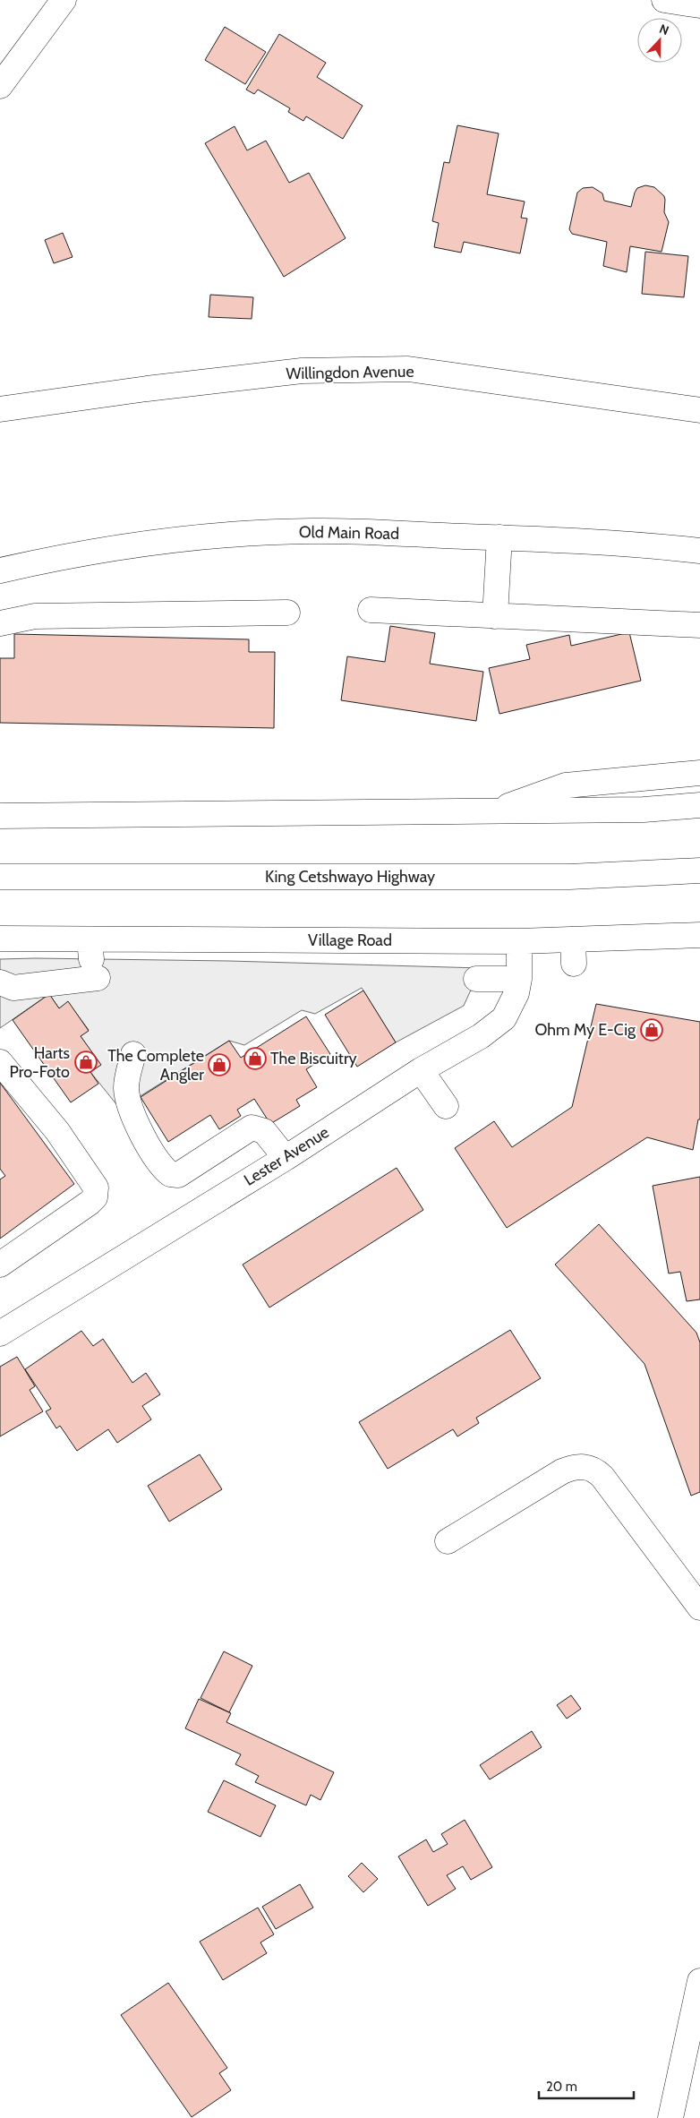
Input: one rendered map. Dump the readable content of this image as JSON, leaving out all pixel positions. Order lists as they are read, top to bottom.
{
  "streets": {
    "main road": [
      "Willingdon Avenue",
      "Old Main Road",
      "King Cetshwayo Highway",
      "Village Road",
      "Lester Avenue"
    ]
  },
  "crossings": [
    ["Village Road", "Lester Avenue"]
  ],
  "places": {
    "shop": [
      "Ohm My E-Cig",
      "The Biscuitry",
      "Harts Pro-Foto",
      "The Complete Angler"
    ]
  },
  "scale_bar": "20 m",
  "north": "top"
}
